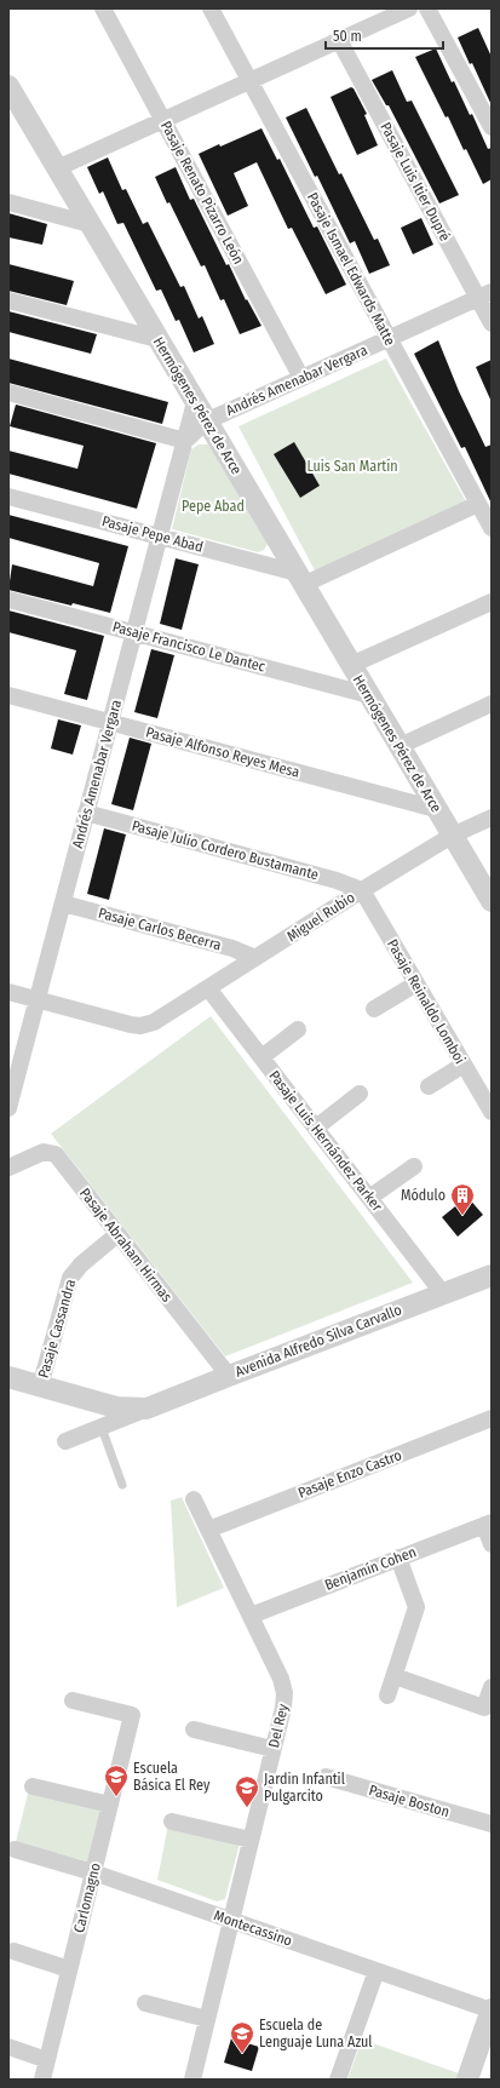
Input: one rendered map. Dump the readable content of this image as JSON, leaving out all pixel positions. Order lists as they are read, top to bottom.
{
  "streets": {
    "street": [
      "Pasaje Luis Itier Dupré",
      "Pasaje Renato Pizarro León",
      "Pasaje Ismael Edwards Matte",
      "Andrés Amenabar Vergara",
      "Hermógenes Pérez de Arce",
      "Pasaje Pepe Abad",
      "Pasaje Francisco Le Dantec",
      "Pasaje Alfonso Reyes Mesa",
      "Pasaje Julio Cordero Bustamante",
      "Miguel Rubio",
      "Pasaje Carlos Becerra",
      "Pasaje Reinaldo Lomboi",
      "Pasaje Luis Hernández Parker",
      "Pasaje Abraham Hirmas",
      "Pasaje Cassandra",
      "Avenida Alfredo Silva Carvallo",
      "Pasaje Enzo Castro",
      "Benjamín Cohen",
      "Del Rey",
      "Pasaje Boston",
      "Carlomagno",
      "Montecassino"
    ]
  },
  "crossings": [
    ["Pasaje Luis Itier Dupré", "Andrés Amenabar Vergara"],
    ["Pasaje Renato Pizarro León", "Andrés Amenabar Vergara"],
    ["Pasaje Ismael Edwards Matte", "Andrés Amenabar Vergara"],
    ["Andrés Amenabar Vergara", "Hermógenes Pérez de Arce"],
    ["Andrés Amenabar Vergara", "Pasaje Pepe Abad"],
    ["Andrés Amenabar Vergara", "Pasaje Francisco Le Dantec"],
    ["Andrés Amenabar Vergara", "Pasaje Alfonso Reyes Mesa"],
    ["Andrés Amenabar Vergara", "Pasaje Julio Cordero Bustamante"],
    ["Andrés Amenabar Vergara", "Miguel Rubio"],
    ["Andrés Amenabar Vergara", "Pasaje Carlos Becerra"],
    ["Hermógenes Pérez de Arce", "Pasaje Pepe Abad"],
    ["Hermógenes Pérez de Arce", "Pasaje Francisco Le Dantec"],
    ["Hermógenes Pérez de Arce", "Pasaje Alfonso Reyes Mesa"],
    ["Hermógenes Pérez de Arce", "Miguel Rubio"],
    ["Pasaje Julio Cordero Bustamante", "Miguel Rubio"],
    ["Pasaje Julio Cordero Bustamante", "Pasaje Reinaldo Lomboi"],
    ["Miguel Rubio", "Pasaje Carlos Becerra"],
    ["Miguel Rubio", "Pasaje Reinaldo Lomboi"],
    ["Miguel Rubio", "Pasaje Luis Hernández Parker"],
    ["Pasaje Luis Hernández Parker", "Avenida Alfredo Silva Carvallo"],
    ["Pasaje Abraham Hirmas", "Pasaje Cassandra"],
    ["Pasaje Abraham Hirmas", "Avenida Alfredo Silva Carvallo"],
    ["Pasaje Cassandra", "Avenida Alfredo Silva Carvallo"],
    ["Pasaje Enzo Castro", "Del Rey"],
    ["Benjamín Cohen", "Del Rey"],
    ["Del Rey", "Montecassino"],
    ["Carlomagno", "Montecassino"]
  ],
  "parks": ["Luis San Martín", "Pepe Abad"],
  "places": {
    "building": ["Módulo"],
    "school or university": ["Escuela Básica El Rey", "Jardin Infantil Pulgarcito", "Escuela de Lenguaje Luna Azul"]
  },
  "scale_bar": "50 m"
}
